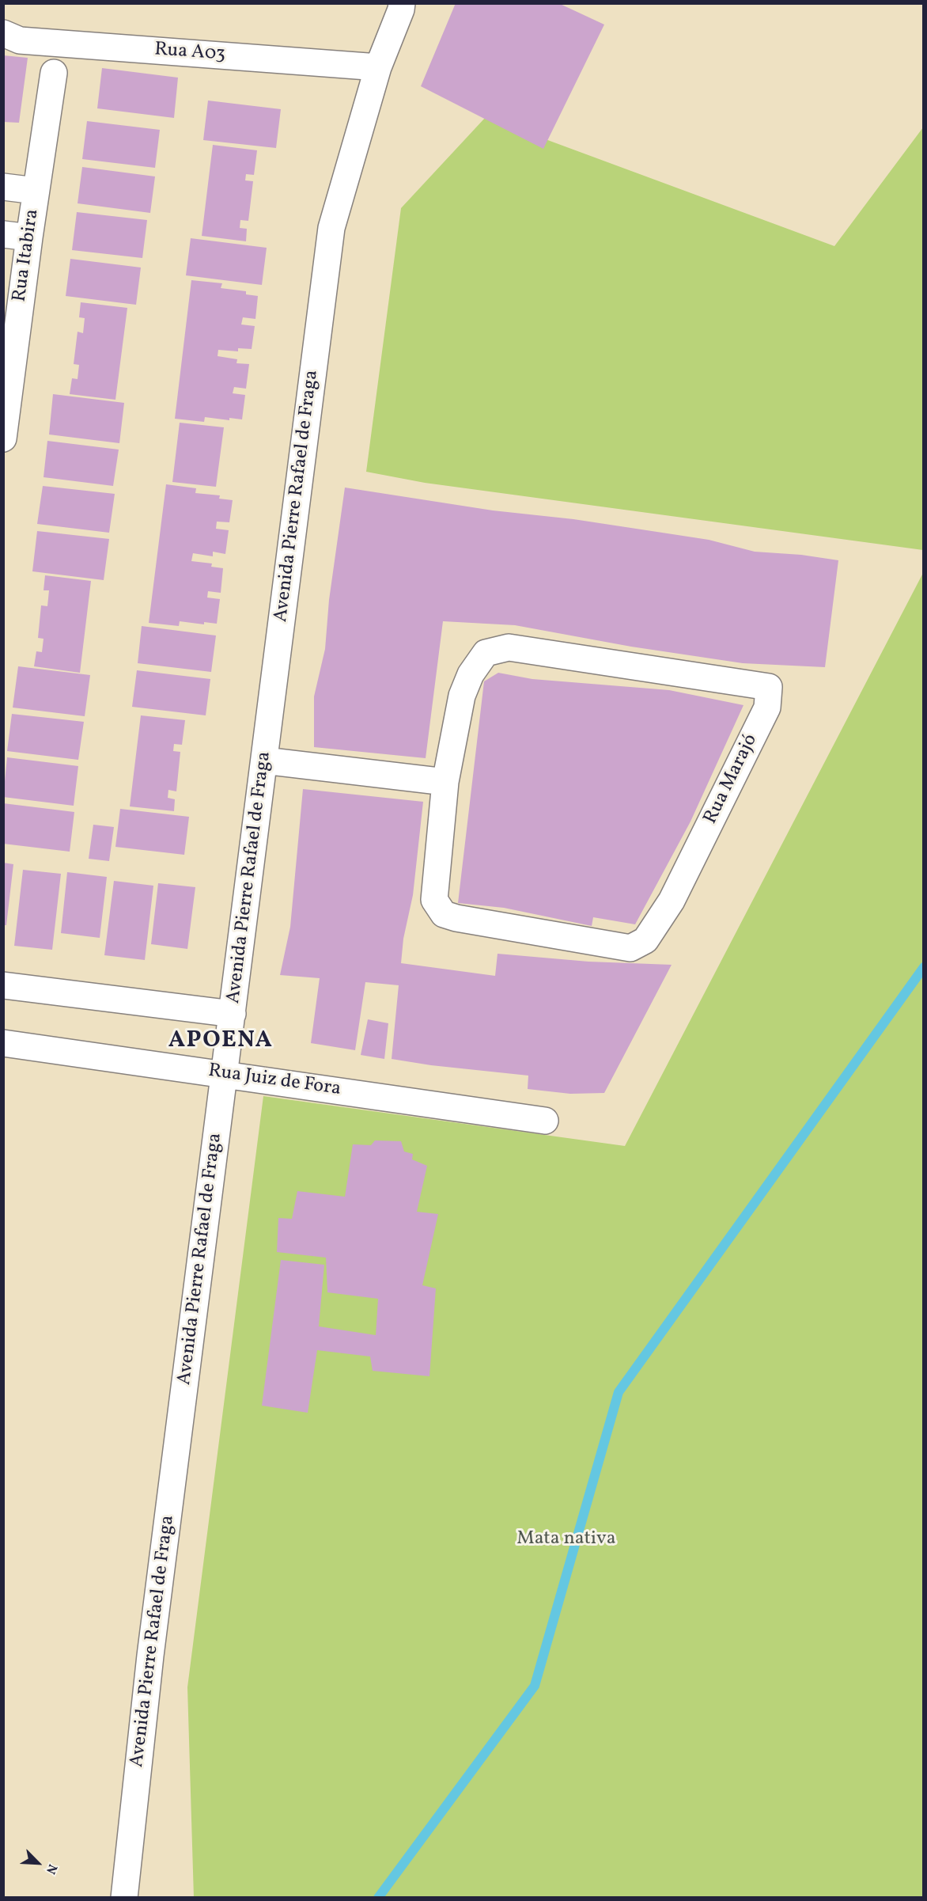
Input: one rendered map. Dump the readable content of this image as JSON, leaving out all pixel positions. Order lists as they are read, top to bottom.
{
  "streets": {
    "street": [
      "Rua A03",
      "Rua Itabira",
      "Avenida Pierre Rafael de Fraga",
      "Rua Marajó",
      "Rua Juiz de Fora"
    ]
  },
  "crossings": [
    ["Rua A03", "Avenida Pierre Rafael de Fraga"],
    ["Avenida Pierre Rafael de Fraga", "Rua Juiz de Fora"]
  ],
  "districts": ["APOENA"],
  "parks": ["Mata nativa"],
  "north": "bottom right"
}
